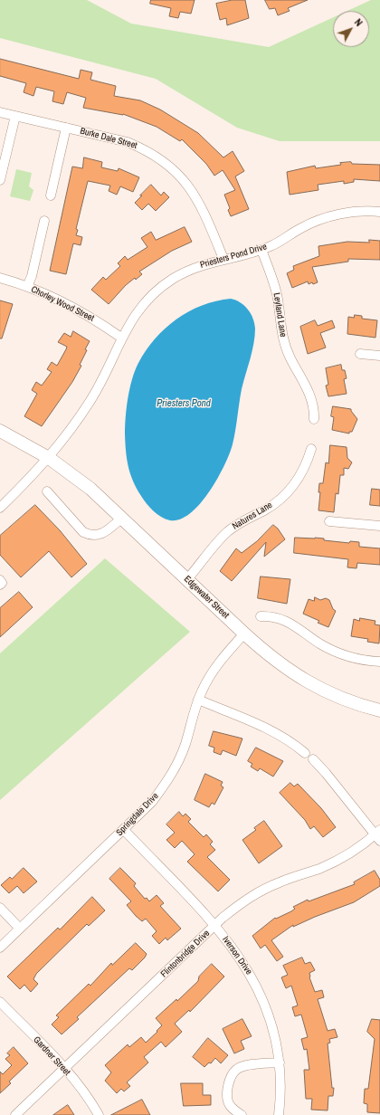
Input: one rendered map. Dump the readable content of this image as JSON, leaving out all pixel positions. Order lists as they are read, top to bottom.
{
  "streets": {
    "street": [
      "Burke Dale Street",
      "Priesters Pond Drive",
      "Chorley Wood Street",
      "Leyland Lane",
      "Natures Lane",
      "Edgewater Street",
      "Springdale Drive",
      "Flintonbridge Drive",
      "Iverson Drive",
      "Gardner Street"
    ]
  },
  "crossings": [
    ["Burke Dale Street", "Priesters Pond Drive"],
    ["Priesters Pond Drive", "Chorley Wood Street"],
    ["Priesters Pond Drive", "Leyland Lane"],
    ["Priesters Pond Drive", "Edgewater Street"],
    ["Natures Lane", "Edgewater Street"],
    ["Edgewater Street", "Springdale Drive"],
    ["Springdale Drive", "Iverson Drive"],
    ["Flintonbridge Drive", "Iverson Drive"],
    ["Flintonbridge Drive", "Gardner Street"]
  ],
  "water": ["Priesters Pond"],
  "north": "top right"
}
